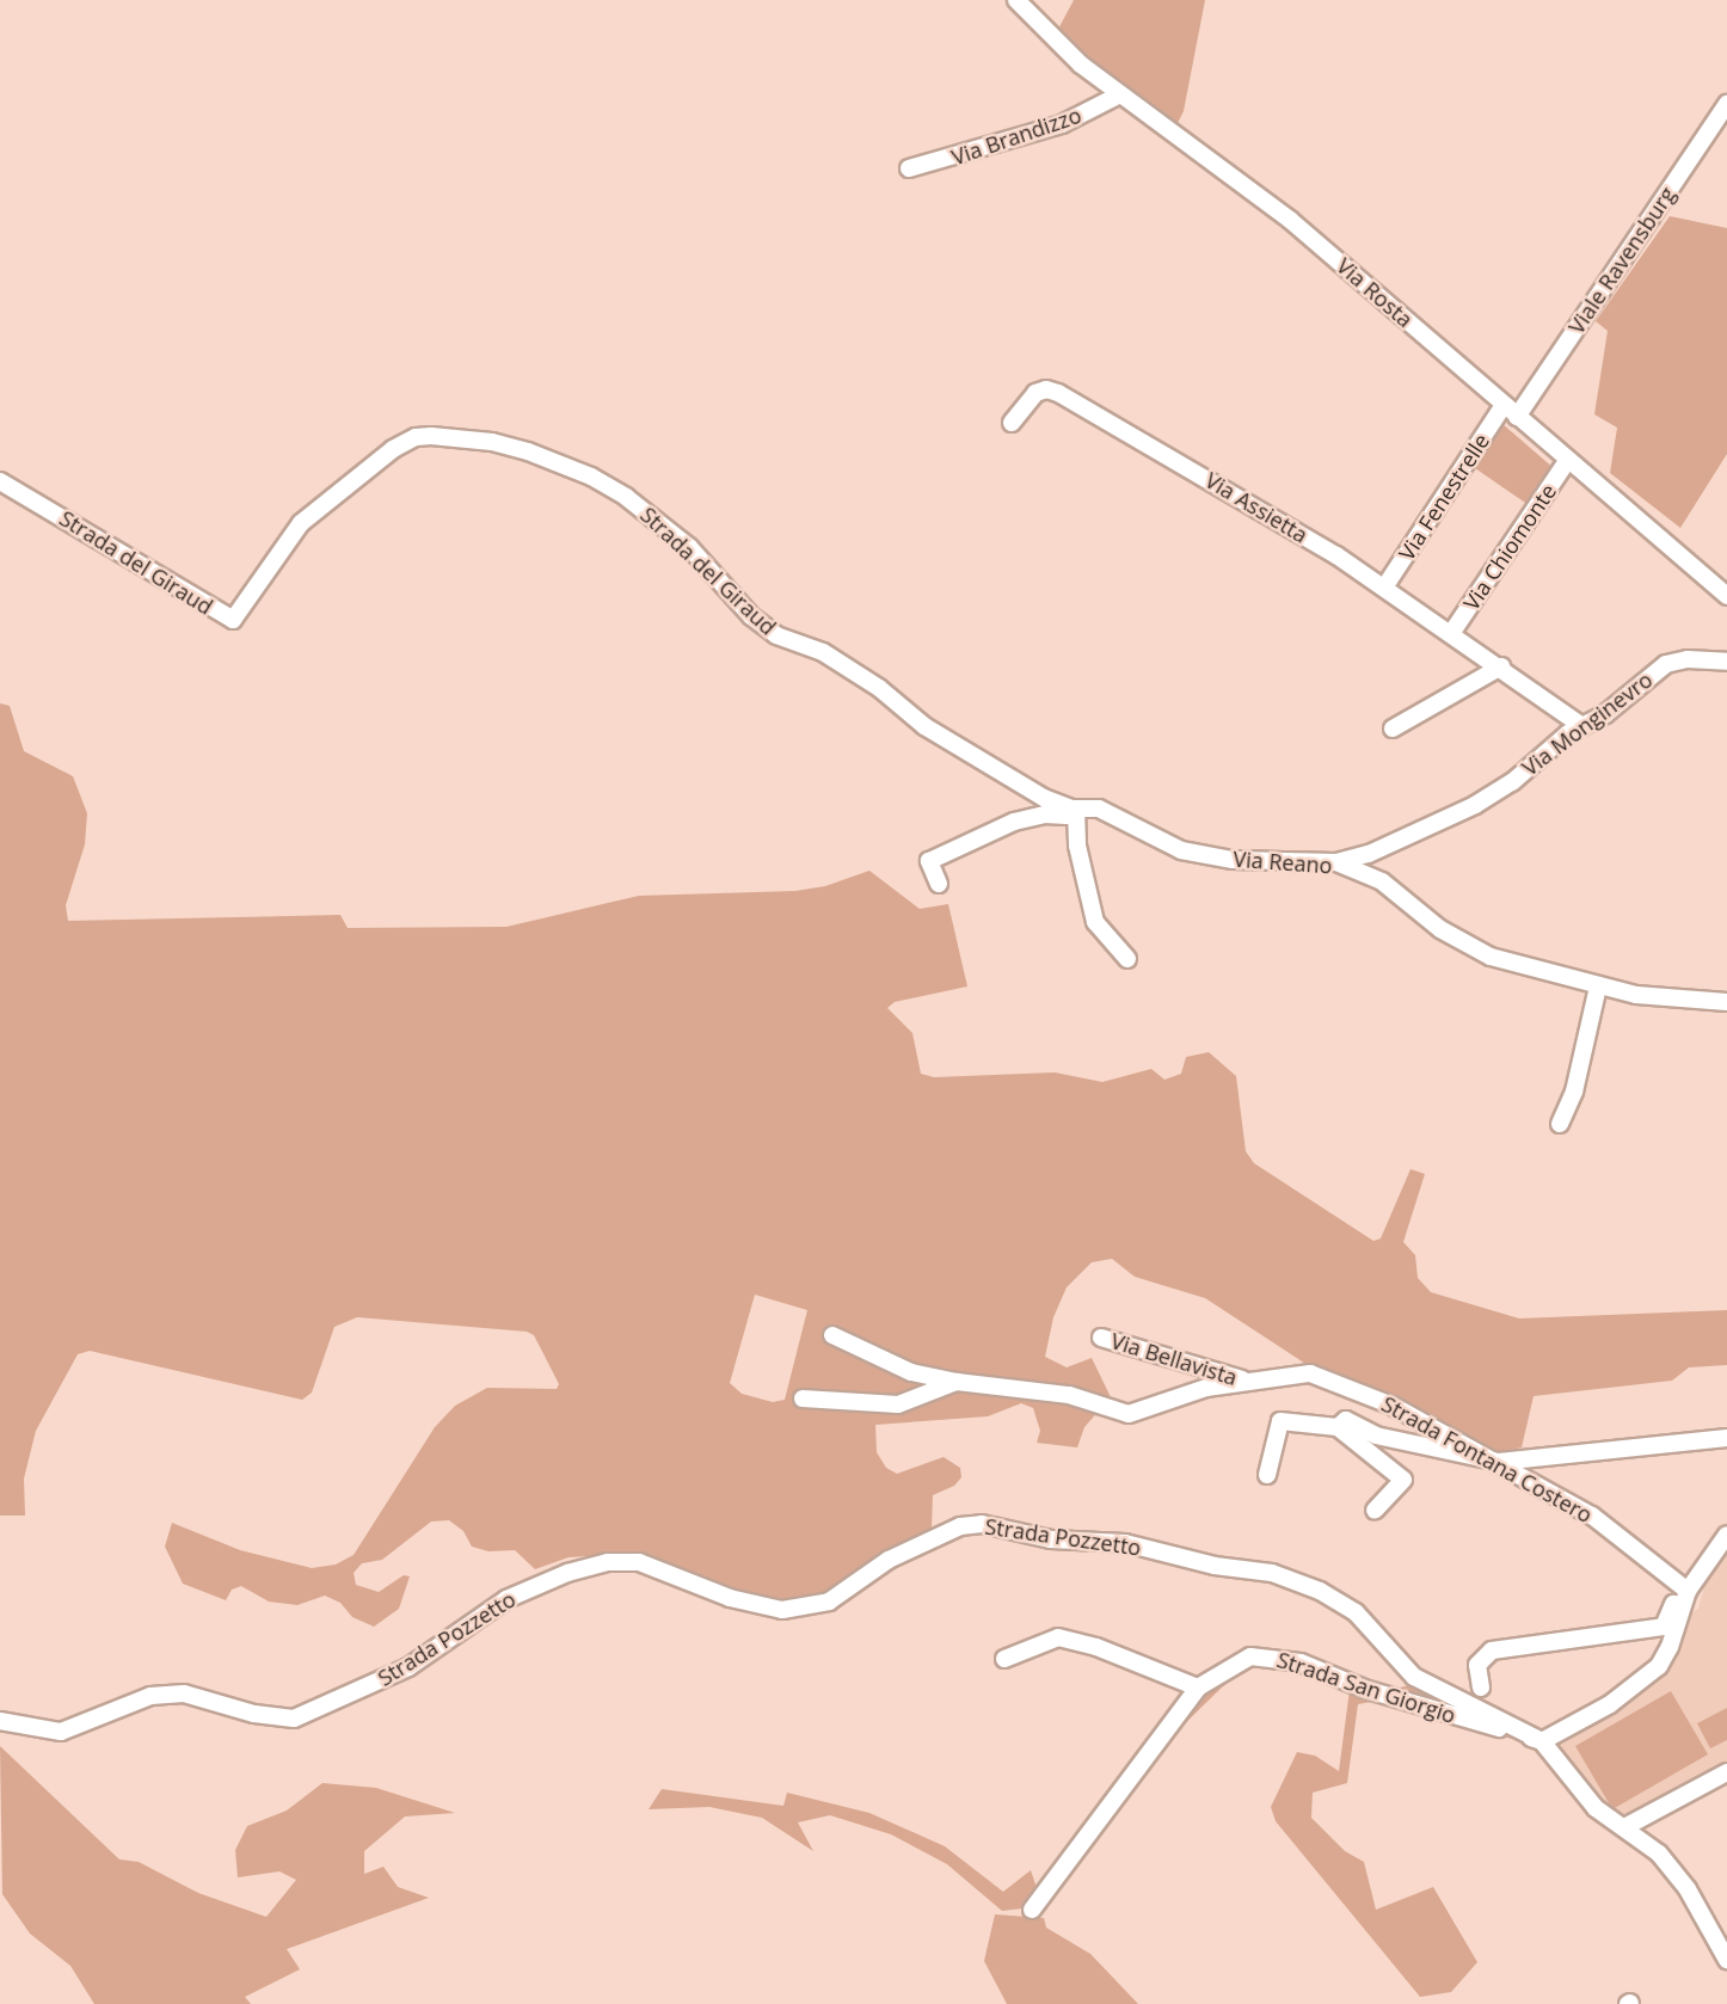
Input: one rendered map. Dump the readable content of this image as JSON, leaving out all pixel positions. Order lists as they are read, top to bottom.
{
  "streets": {
    "street": [
      "Via Brandizzo",
      "Viale Ravensburg",
      "Via Rosta",
      "Via Fenestrelle",
      "Via Assietta",
      "Via Chiomonte",
      "Strada del Giraud",
      "Via Monginevro",
      "Via Reano",
      "Via Bellavista",
      "Strada Fontana Costero",
      "Strada Pozzetto",
      "Strada San Giorgio"
    ]
  },
  "crossings": [
    ["Via Brandizzo", "Via Rosta"],
    ["Viale Ravensburg", "Via Rosta"],
    ["Via Rosta", "Via Fenestrelle"],
    ["Via Rosta", "Via Chiomonte"],
    ["Via Fenestrelle", "Via Assietta"],
    ["Via Assietta", "Via Chiomonte"],
    ["Via Assietta", "Via Monginevro"],
    ["Strada del Giraud", "Via Reano"],
    ["Via Monginevro", "Via Reano"],
    ["Via Bellavista", "Strada Fontana Costero"],
    ["Strada Pozzetto", "Strada San Giorgio"]
  ]
}
